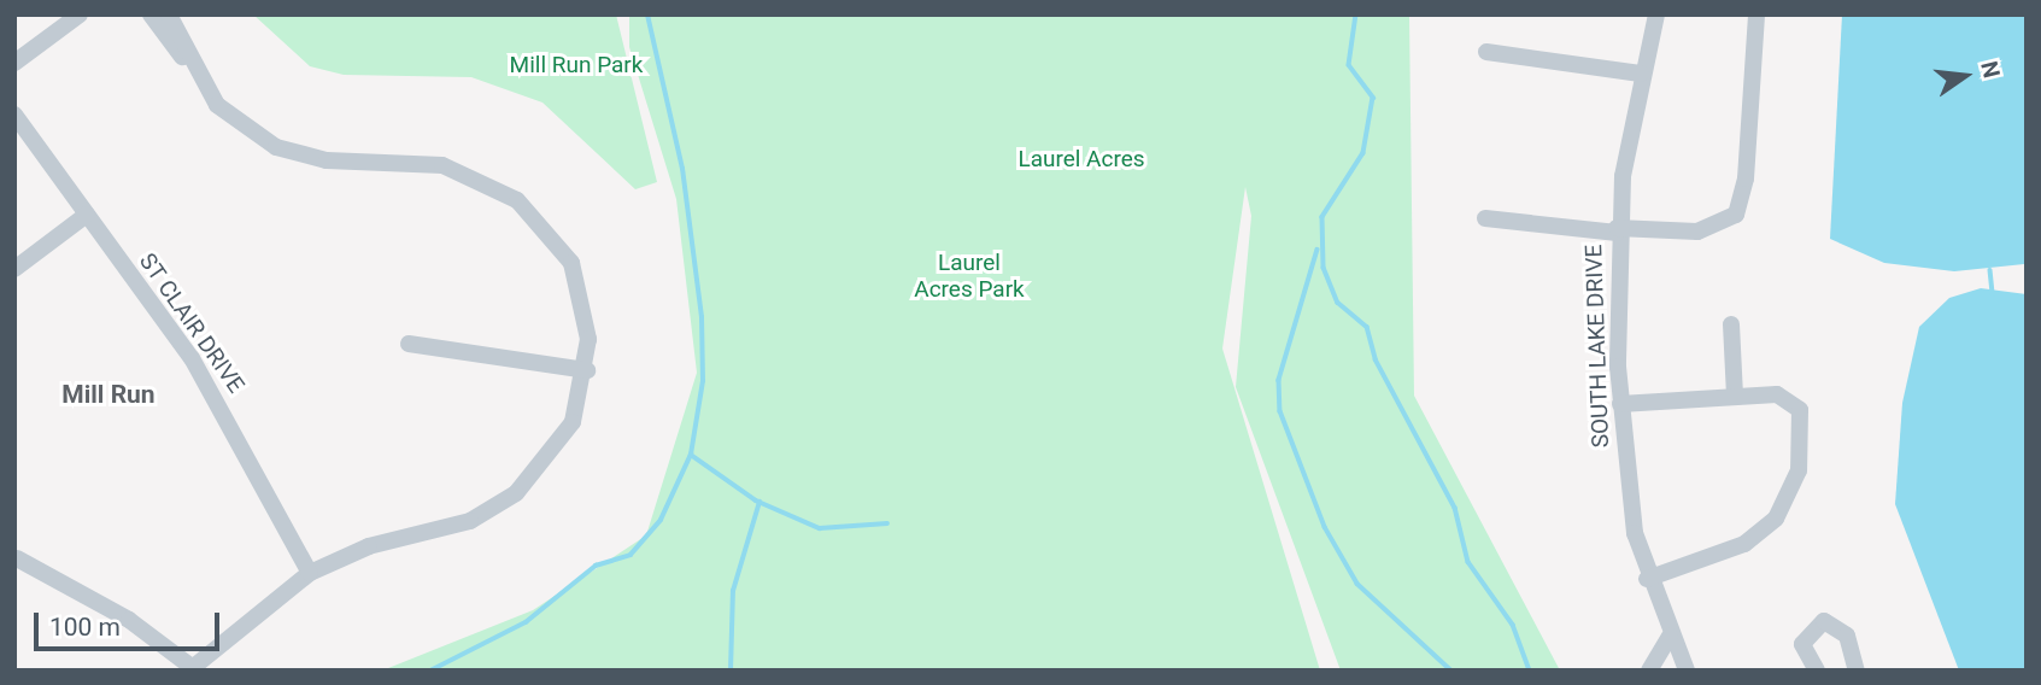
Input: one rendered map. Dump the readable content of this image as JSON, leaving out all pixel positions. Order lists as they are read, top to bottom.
{
  "streets": {
    "street": ["ST CLAIR DRIVE", "SOUTH LAKE DRIVE"]
  },
  "districts": ["Mill Run"],
  "parks": ["Mill Run Park", "Laurel Acres", "Laurel Acres Park"],
  "scale_bar": "100 m",
  "north": "right"
}
